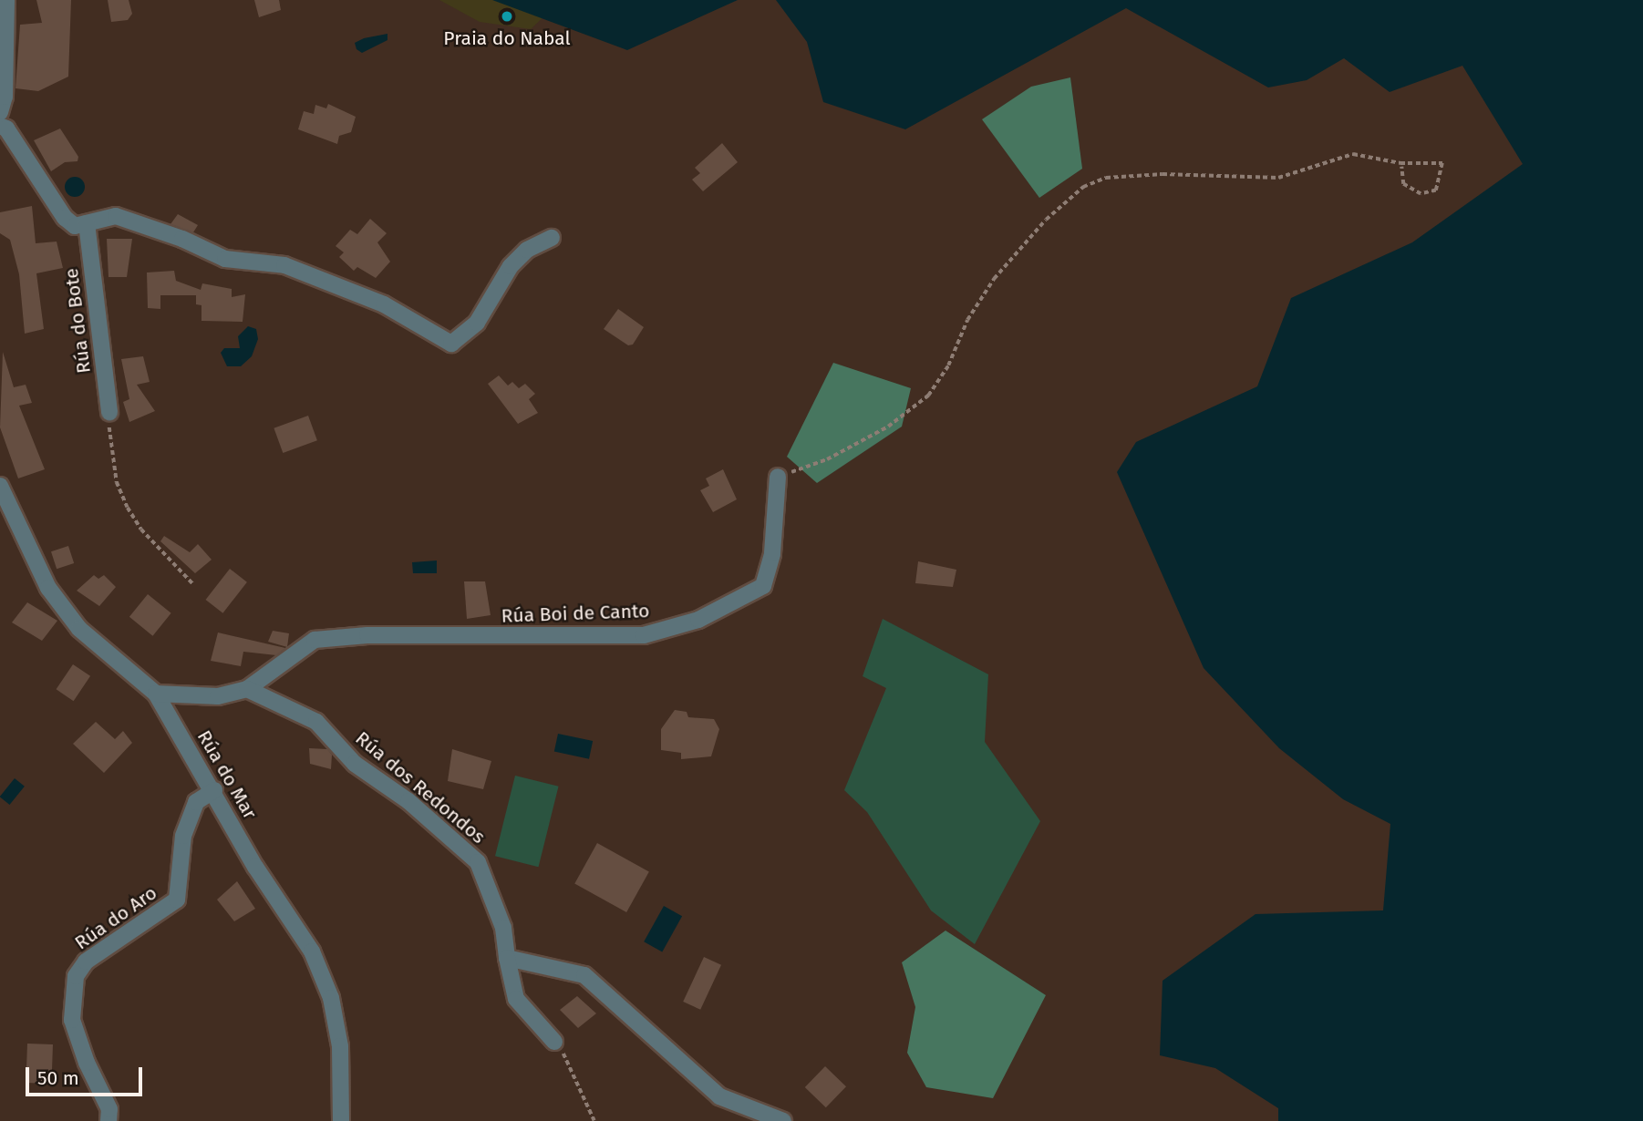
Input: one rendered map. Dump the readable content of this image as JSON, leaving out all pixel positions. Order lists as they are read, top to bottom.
{
  "streets": {
    "street": [
      "Rúa do Bote",
      "Rúa Boi de Canto",
      "Rúa do Mar",
      "Rúa dos Redondos",
      "Rúa do Aro"
    ]
  },
  "crossings": [
    ["Rúa Boi de Canto", "Rúa dos Redondos"],
    ["Rúa do Mar", "Rúa do Aro"]
  ],
  "places": ["Praia do Nabal"],
  "scale_bar": "50 m"
}
